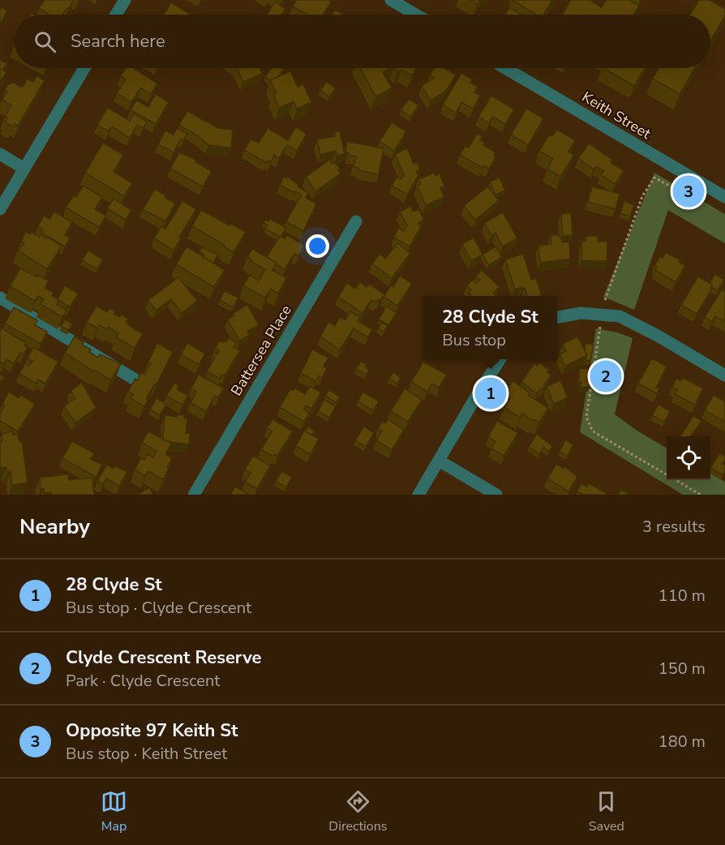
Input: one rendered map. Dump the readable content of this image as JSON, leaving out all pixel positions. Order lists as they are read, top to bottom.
{
  "streets": {
    "street": ["Keith Street", "Battersea Place"]
  },
  "page": {
    "search": "Search here",
    "pins": ["3", "2", "1"],
    "popup": ["28 Clyde St", "Bus stop"],
    "heading": ["Nearby", "3 results"],
    "list": [
      {
        "mark": "1",
        "name": "28 Clyde St",
        "note": "Bus stop · Clyde Crescent",
        "value": "110 m"
      },
      {
        "mark": "2",
        "name": "Clyde Crescent Reserve",
        "note": "Park · Clyde Crescent",
        "value": "150 m"
      },
      {
        "mark": "3",
        "name": "Opposite 97 Keith St",
        "note": "Bus stop · Keith Street",
        "value": "180 m"
      }
    ],
    "nav": ["Map", "Directions", "Saved"]
  }
}
